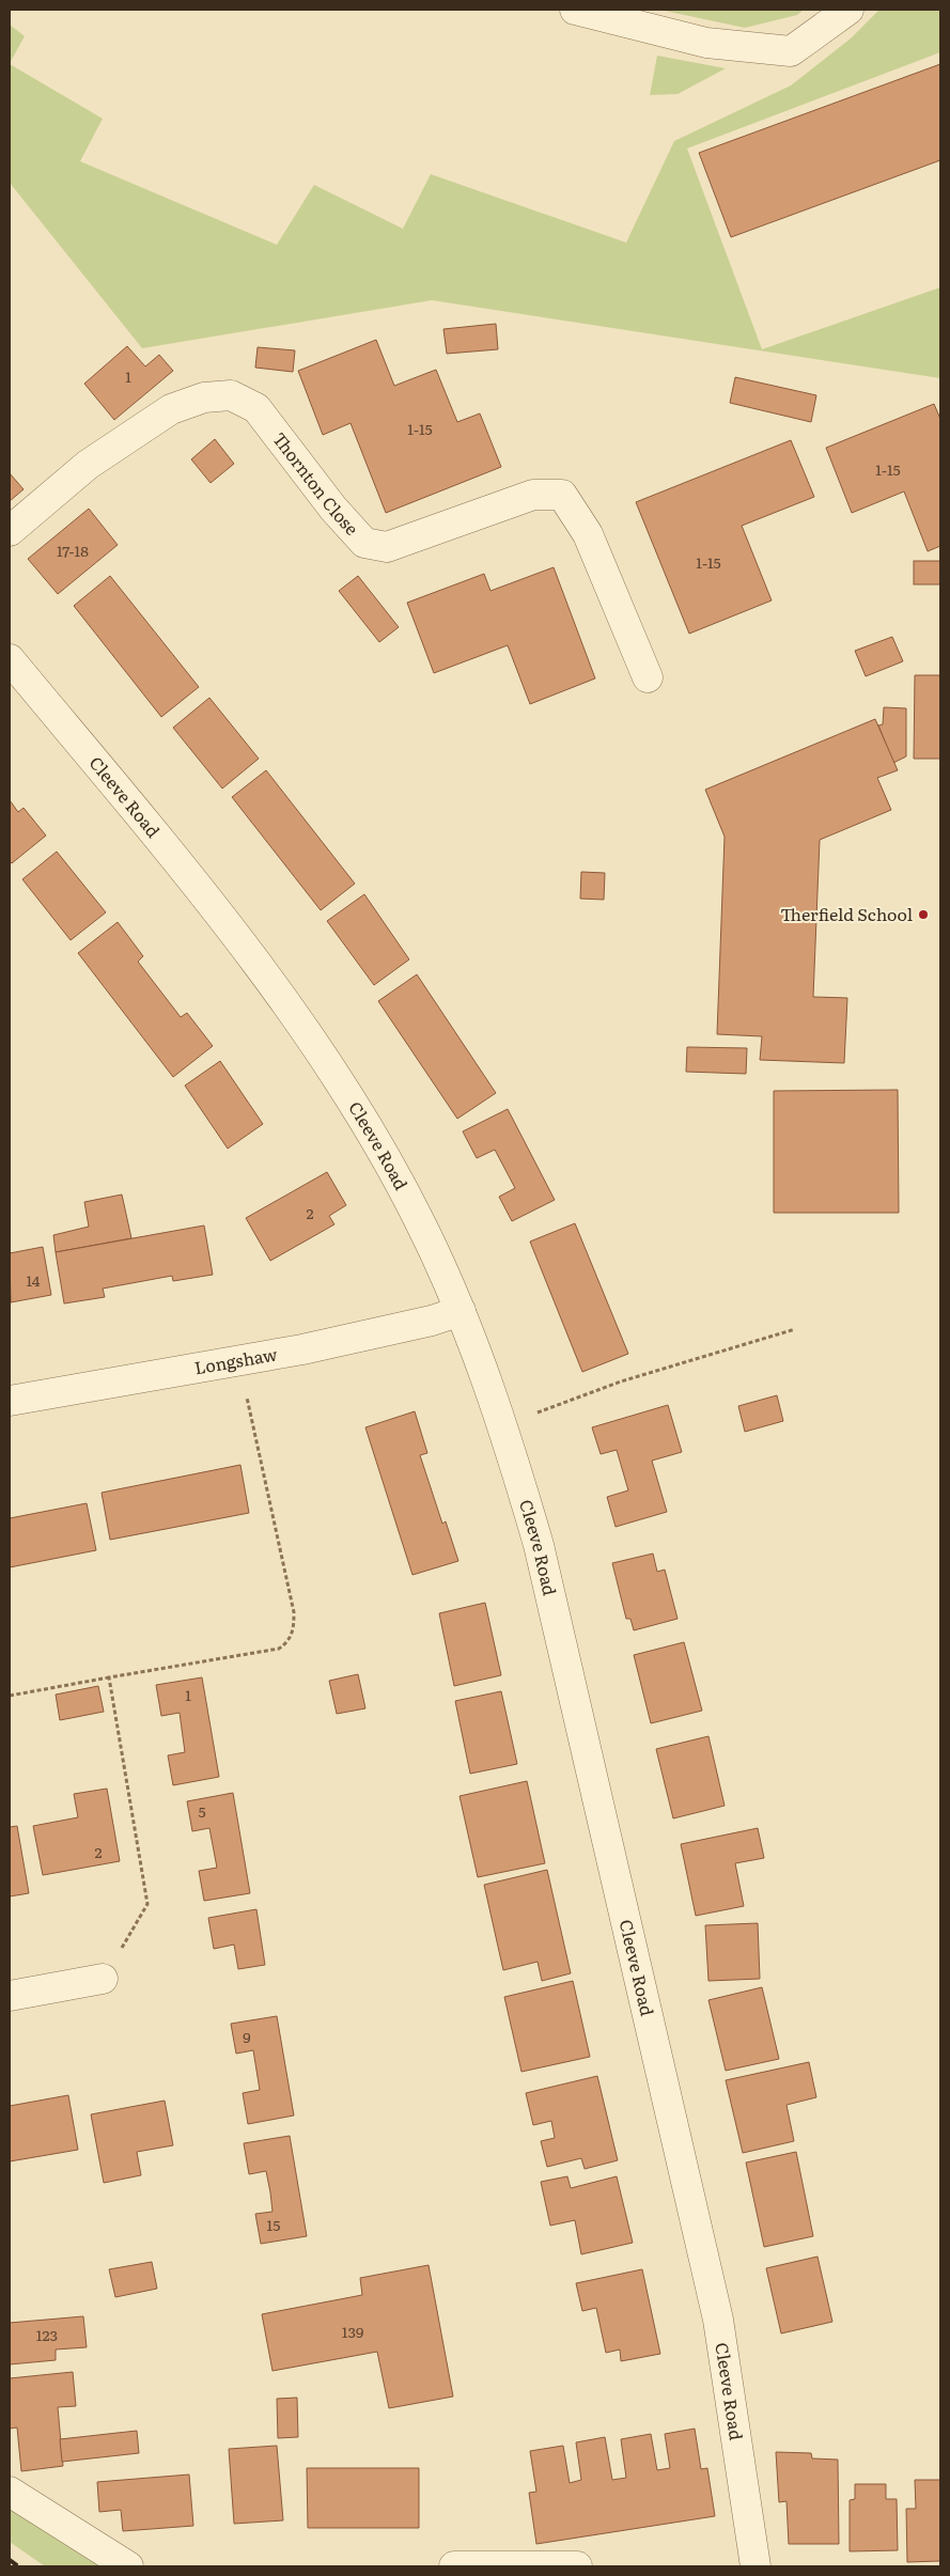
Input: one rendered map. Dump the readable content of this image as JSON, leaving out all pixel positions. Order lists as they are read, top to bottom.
{
  "streets": {
    "street": ["Thornton Close", "Cleeve Road", "Longshaw"]
  },
  "crossings": [
    ["Cleeve Road", "Longshaw"]
  ],
  "places": ["Therfield School"],
  "house_numbers": [
    "1",
    "1-15",
    "1-15",
    "17-18",
    "1-15",
    "2",
    "14",
    "1",
    "5",
    "2",
    "9",
    "15",
    "139",
    "123"
  ]
}
